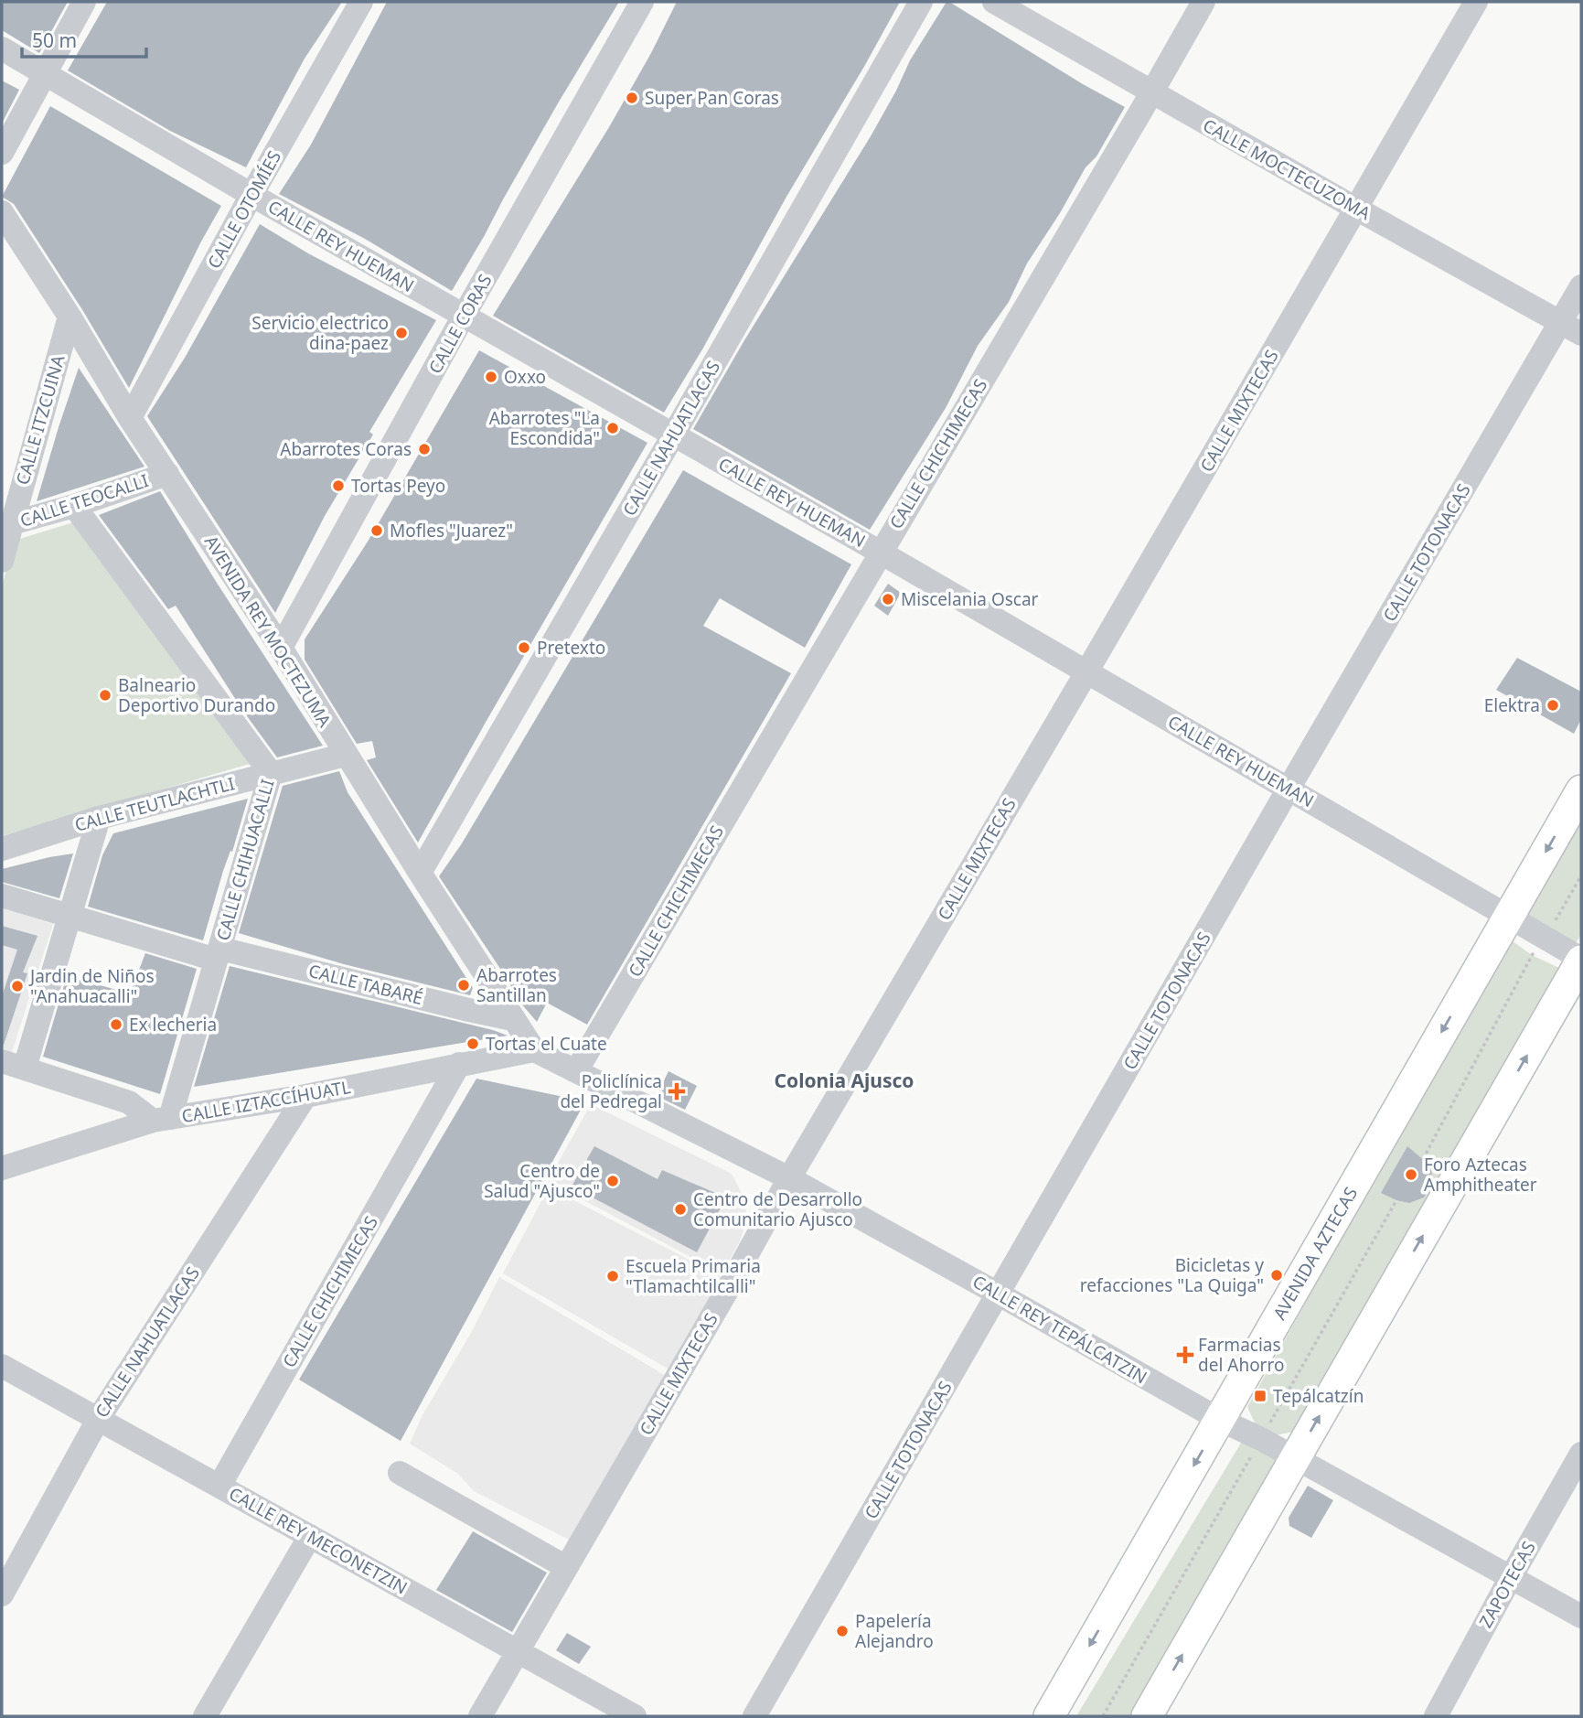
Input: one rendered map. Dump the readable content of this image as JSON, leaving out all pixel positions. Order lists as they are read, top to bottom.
{
  "streets": {
    "main road": ["AVENIDA AZTECAS"],
    "street": [
      "CALLE MOCTECUZOMA",
      "CALLE OTOMÍES",
      "CALLE REY HUEMAN",
      "CALLE CORAS",
      "CALLE MIXTECAS",
      "CALLE ITZCUINA",
      "CALLE NAHUATLACAS",
      "CALLE CHICHIMECAS",
      "CALLE TEOCALLI",
      "CALLE TOTONACAS",
      "AVENIDA REY MOCTEZUMA",
      "CALLE TEUTLACHTLI",
      "CALLE CHIHUACALLI",
      "CALLE TABARÉ",
      "CALLE IZTACCÍHUATL",
      "CALLE REY TEPÁLCATZIN",
      "CALLE REY MECONETZIN",
      "ZAPOTECAS"
    ]
  },
  "crossings": [
    ["CALLE MOCTECUZOMA", "CALLE MIXTECAS"],
    ["CALLE MOCTECUZOMA", "CALLE CHICHIMECAS"],
    ["CALLE MOCTECUZOMA", "CALLE TOTONACAS"],
    ["CALLE OTOMÍES", "CALLE REY HUEMAN"],
    ["CALLE OTOMÍES", "AVENIDA REY MOCTEZUMA"],
    ["CALLE REY HUEMAN", "CALLE CORAS"],
    ["CALLE REY HUEMAN", "CALLE MIXTECAS"],
    ["CALLE REY HUEMAN", "CALLE NAHUATLACAS"],
    ["CALLE REY HUEMAN", "CALLE CHICHIMECAS"],
    ["CALLE REY HUEMAN", "CALLE TOTONACAS"],
    ["CALLE REY HUEMAN", "AVENIDA AZTECAS"],
    ["CALLE CORAS", "AVENIDA REY MOCTEZUMA"],
    ["CALLE MIXTECAS", "CALLE REY TEPÁLCATZIN"],
    ["CALLE MIXTECAS", "CALLE REY MECONETZIN"],
    ["CALLE ITZCUINA", "CALLE TEOCALLI"],
    ["CALLE ITZCUINA", "AVENIDA REY MOCTEZUMA"],
    ["CALLE NAHUATLACAS", "AVENIDA REY MOCTEZUMA"],
    ["CALLE NAHUATLACAS", "CALLE IZTACCÍHUATL"],
    ["CALLE NAHUATLACAS", "CALLE REY MECONETZIN"],
    ["CALLE CHICHIMECAS", "CALLE IZTACCÍHUATL"],
    ["CALLE CHICHIMECAS", "CALLE REY TEPÁLCATZIN"],
    ["CALLE CHICHIMECAS", "CALLE REY MECONETZIN"],
    ["CALLE TEOCALLI", "AVENIDA REY MOCTEZUMA"],
    ["CALLE TEOCALLI", "CALLE CHIHUACALLI"],
    ["CALLE TOTONACAS", "CALLE REY TEPÁLCATZIN"],
    ["AVENIDA REY MOCTEZUMA", "CALLE TEUTLACHTLI"],
    ["AVENIDA REY MOCTEZUMA", "CALLE TABARÉ"],
    ["AVENIDA REY MOCTEZUMA", "CALLE IZTACCÍHUATL"],
    ["AVENIDA REY MOCTEZUMA", "CALLE REY TEPÁLCATZIN"],
    ["CALLE TEUTLACHTLI", "CALLE CHIHUACALLI"],
    ["CALLE CHIHUACALLI", "CALLE TABARÉ"],
    ["CALLE CHIHUACALLI", "CALLE IZTACCÍHUATL"],
    ["CALLE IZTACCÍHUATL", "CALLE REY TEPÁLCATZIN"],
    ["AVENIDA AZTECAS", "CALLE REY TEPÁLCATZIN"],
    ["CALLE REY TEPÁLCATZIN", "ZAPOTECAS"]
  ],
  "districts": ["Colonia Ajusco"],
  "places": {
    "other": [
      "Super Pan Coras",
      "Servicio electrico dina-paez",
      "Oxxo",
      "Abarrotes \"La Escondida\"",
      "Abarrotes Coras",
      "Tortas Peyo",
      "Mofles \"Juarez\"",
      "Miscelania Oscar",
      "Pretexto",
      "Balneario Deportivo Durando",
      "Elektra",
      "Abarrotes Santillan",
      "Jardin de Niños \"Anahuacalli\"",
      "Ex lecheria",
      "Tortas el Cuate",
      "Foro Aztecas Amphitheater",
      "Centro de Salud \"Ajusco\"",
      "Centro de Desarrollo Comunitario Ajusco",
      "Bicicletas y refacciones \"La Quiga\"",
      "Escuela Primaria \"Tlamachtilcalli\"",
      "Papelería Alejandro"
    ],
    "health": ["Policlínica del Pedregal", "Farmacias del Ahorro"],
    "transit": ["Tepálcatzín"]
  },
  "scale_bar": "50 m"
}
